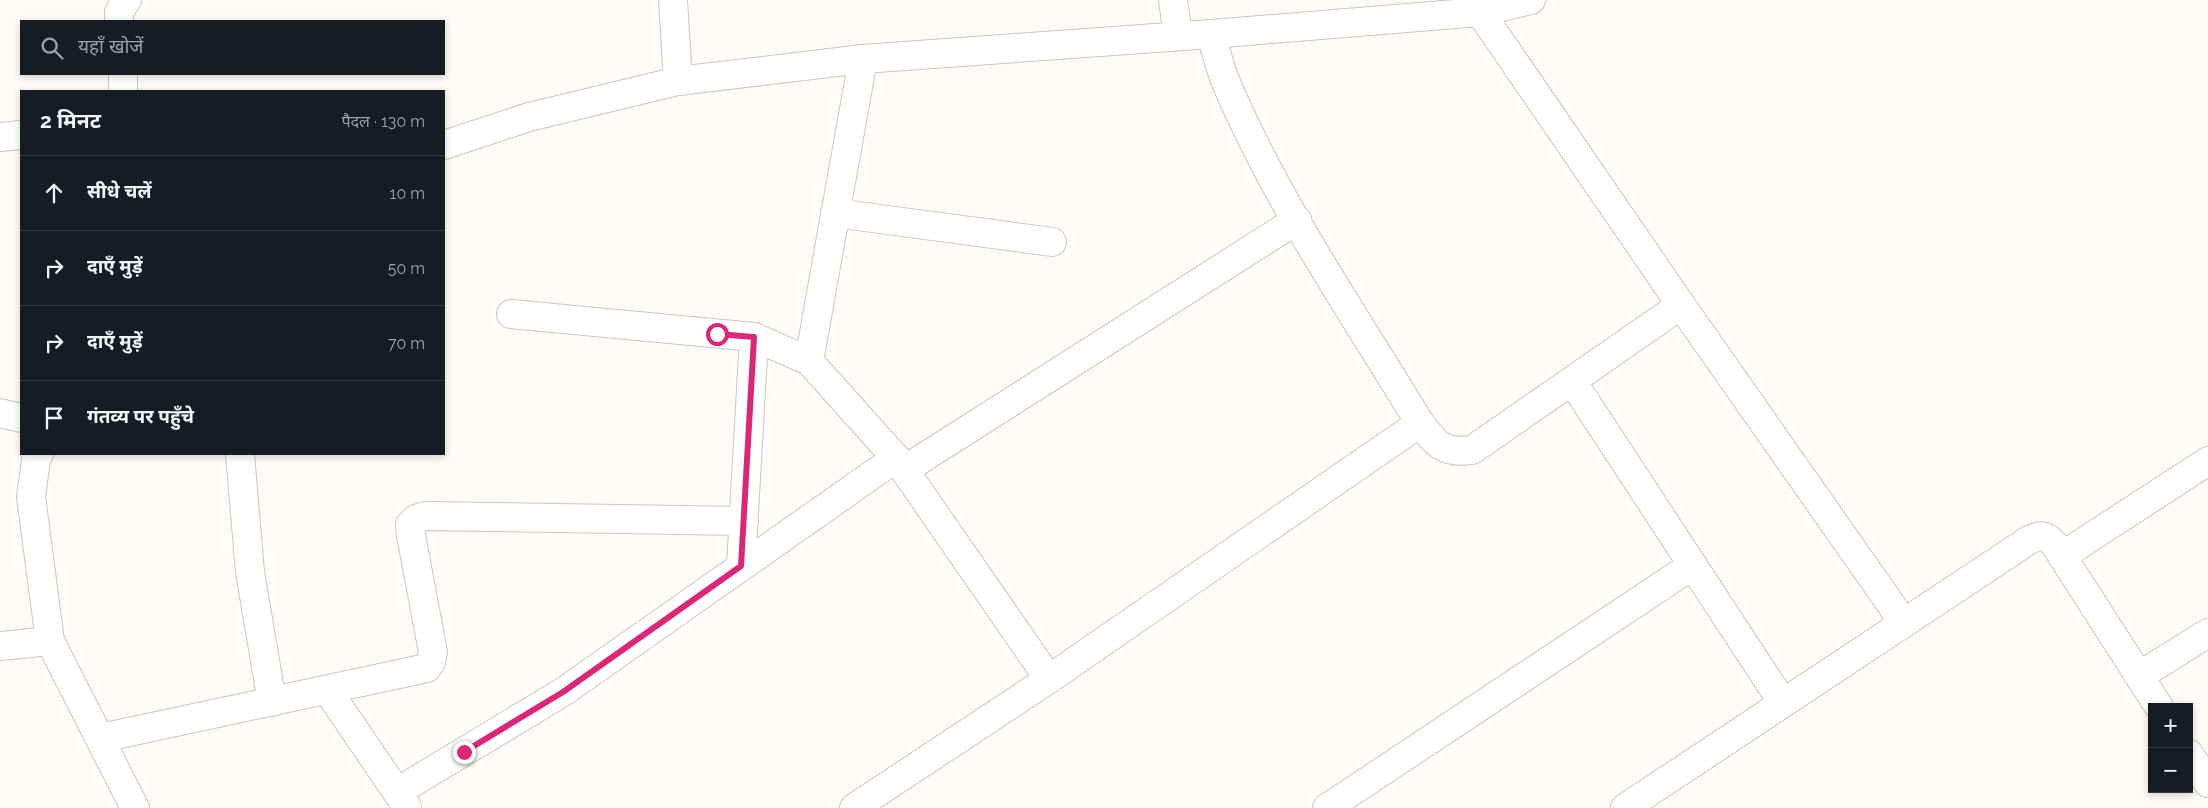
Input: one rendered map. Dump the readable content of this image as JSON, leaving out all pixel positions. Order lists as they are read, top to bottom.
{
  "page": {
    "search": "यहाँ खोजें",
    "heading": ["2 मिनट", "पैदल · 130 m"],
    "list": [
      ["सीधे चलें", "10 m"],
      ["दाएँ मुड़ें", "50 m"],
      ["दाएँ मुड़ें", "70 m"],
      "गंतव्य पर पहुँचे"
    ],
    "map_buttons": ["+", "−"]
  }
}
